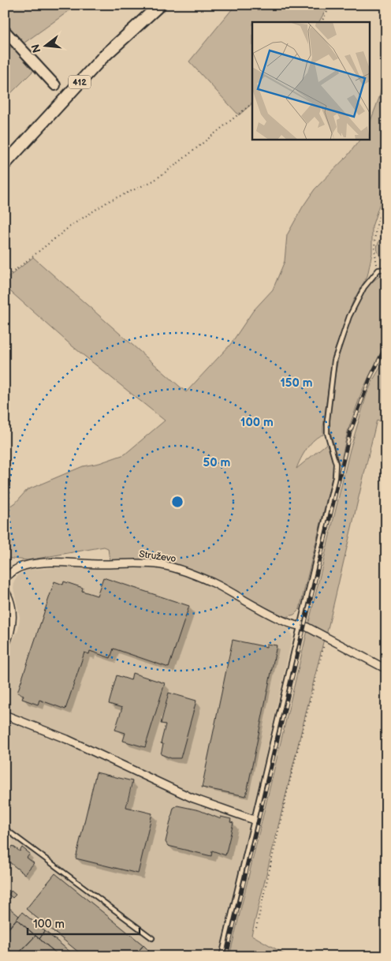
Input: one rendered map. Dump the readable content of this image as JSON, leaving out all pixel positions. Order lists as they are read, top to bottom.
{
  "streets": {
    "main road": ["412"],
    "street": ["Struževo"]
  },
  "scale_bar": "100 m",
  "north": "left",
  "rings": ["150 m", "100 m", "50 m"]
}
